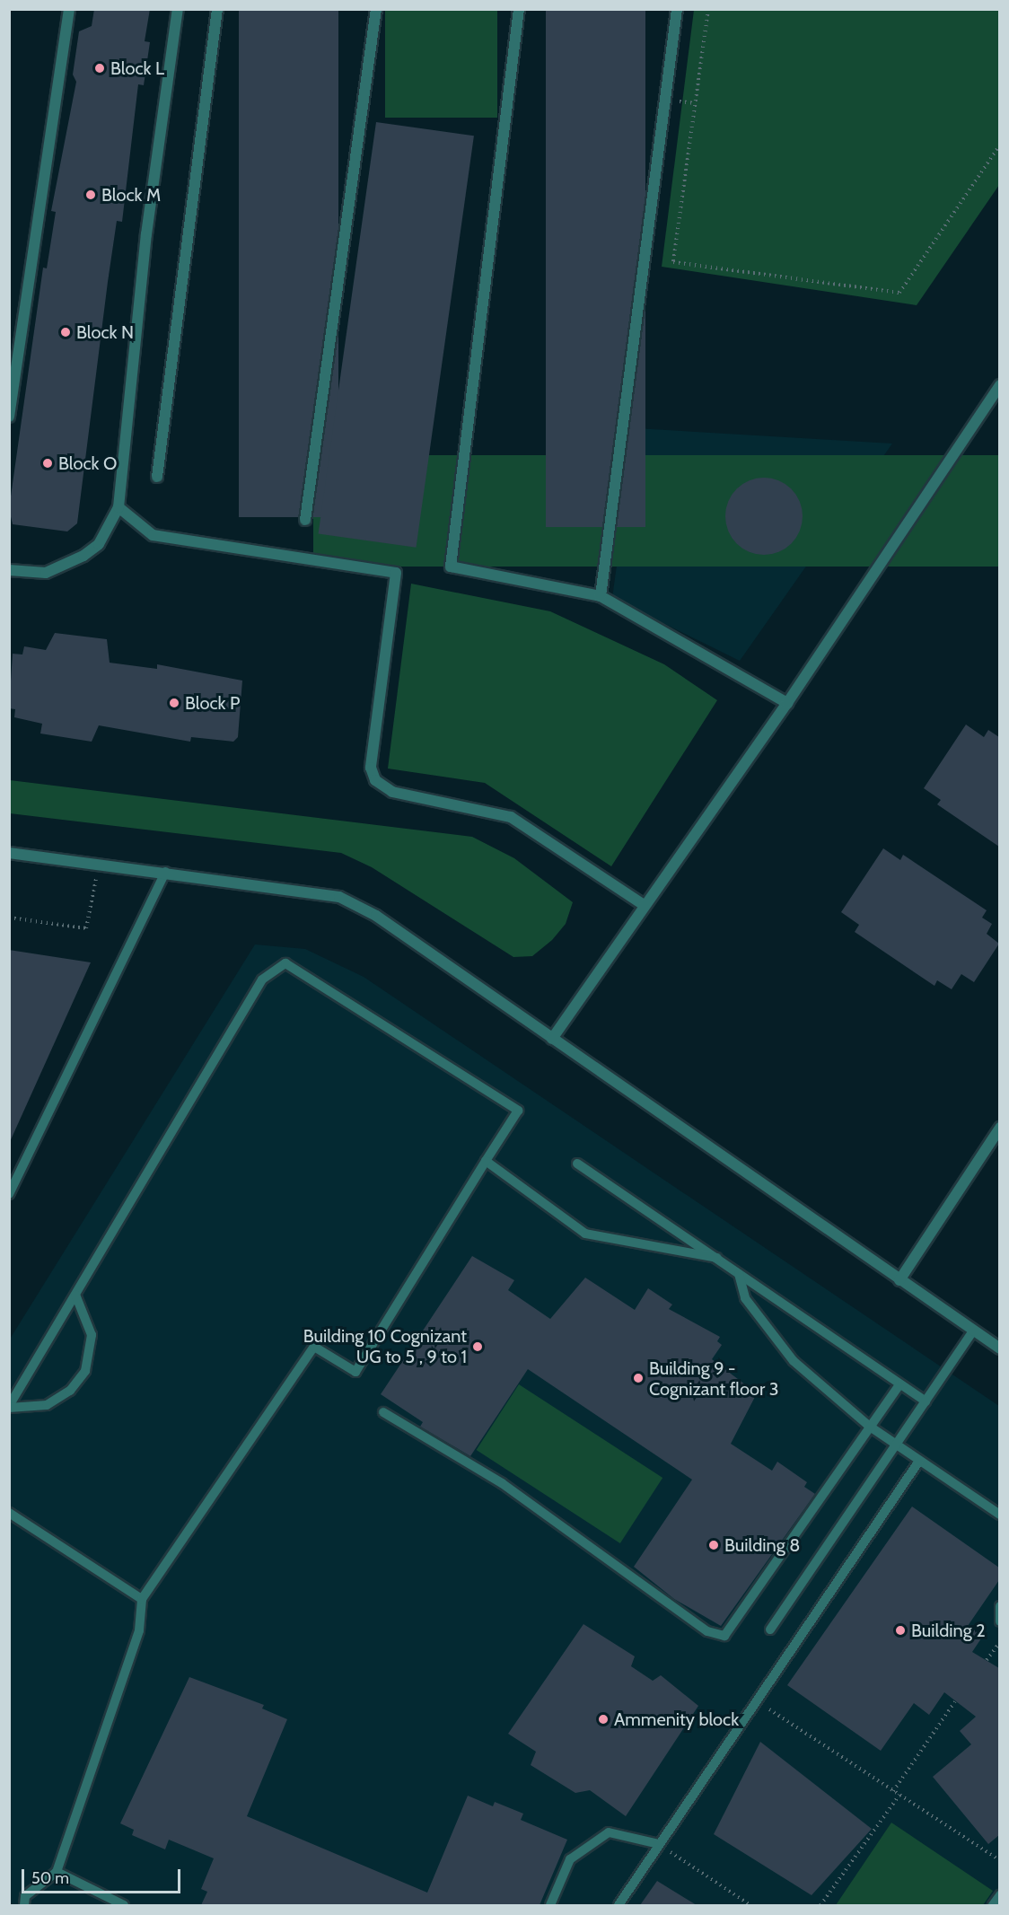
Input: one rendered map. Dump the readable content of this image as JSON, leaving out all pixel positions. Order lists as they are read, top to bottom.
{
  "places": [
    "Block L",
    "Block M",
    "Block N",
    "Block O",
    "Block P",
    "Building 10 Cognizant UG to 5 , 9 to 1",
    "Building 9 - Cognizant floor 3",
    "Building 8",
    "Building 2",
    "Ammenity block"
  ],
  "scale_bar": "50 m"
}
